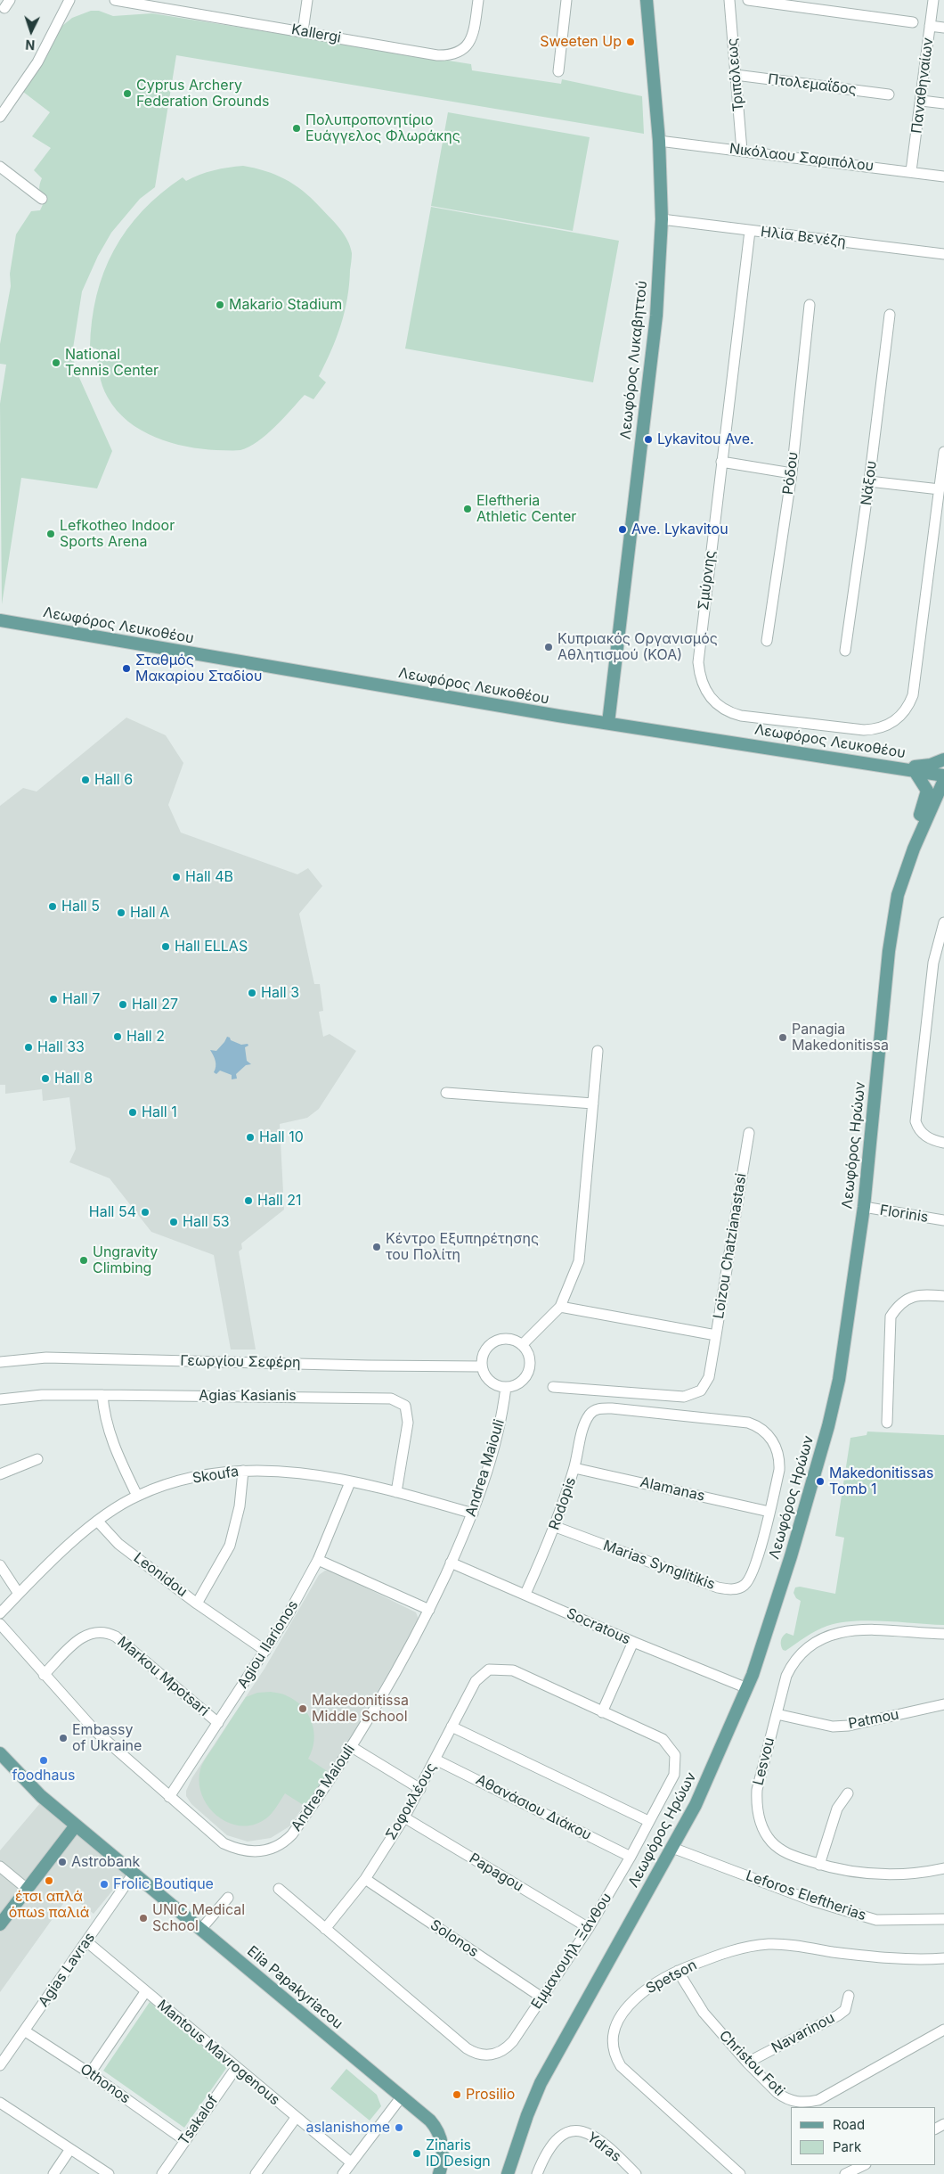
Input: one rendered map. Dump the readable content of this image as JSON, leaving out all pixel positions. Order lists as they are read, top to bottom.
{
  "streets": {
    "main road": [
      "Λεωφόρος Λυκαβηττού",
      "Λεωφόρος Λευκοθέου",
      "Λεωφόρος Ηρώων",
      "Elia Papakyriacou"
    ],
    "street": [
      "Kallergi",
      "Τριπόλεως",
      "Πτολεμαΐδος",
      "Παναθηναίων",
      "Νικόλαου Σαριπόλου",
      "Ηλία Βενέζη",
      "Ρόδου",
      "Νάξου",
      "Σμύρνης",
      "Florinis",
      "Loizou Chatzianastasi",
      "Γεωργίου Σεφέρη",
      "Agias Kasianis",
      "Andrea Maiouli",
      "Skoufa",
      "Alamanas",
      "Rodopis",
      "Marias Synglitikis",
      "Leonidou",
      "Socratous",
      "Agiou Ilarionos",
      "Markou Mpotsari",
      "Patmou",
      "Lesvou",
      "Σοφοκλέους",
      "Αθανάσιου Διάκου",
      "Papagou",
      "Leforos Eleftherias",
      "Solonos",
      "Εμμανουήλ Ξάνθου",
      "Agias Lavras",
      "Spetson",
      "Navarinou",
      "Mantous Mavrogenous",
      "Christou Foti",
      "Othonos",
      "Tsakalof",
      "Ydras"
    ]
  },
  "crossings": [
    ["Τριπόλεως", "Πτολεμαΐδος"],
    ["Τριπόλεως", "Νικόλαου Σαριπόλου"],
    ["Παναθηναίων", "Νικόλαου Σαριπόλου"],
    ["Νικόλαου Σαριπόλου", "Λεωφόρος Λυκαβηττού"],
    ["Ηλία Βενέζη", "Λεωφόρος Λυκαβηττού"],
    ["Ηλία Βενέζη", "Σμύρνης"],
    ["Λεωφόρος Λυκαβηττού", "Λεωφόρος Λευκοθέου"],
    ["Λεωφόρος Ηρώων", "Florinis"],
    ["Λεωφόρος Ηρώων", "Socratous"],
    ["Λεωφόρος Ηρώων", "Leforos Eleftherias"],
    ["Γεωργίου Σεφέρη", "Andrea Maiouli"],
    ["Agias Kasianis", "Skoufa"],
    ["Andrea Maiouli", "Skoufa"],
    ["Andrea Maiouli", "Socratous"],
    ["Andrea Maiouli", "Agiou Ilarionos"],
    ["Andrea Maiouli", "Markou Mpotsari"],
    ["Skoufa", "Leonidou"],
    ["Skoufa", "Agiou Ilarionos"],
    ["Alamanas", "Rodopis"],
    ["Alamanas", "Marias Synglitikis"],
    ["Rodopis", "Marias Synglitikis"],
    ["Rodopis", "Socratous"],
    ["Agiou Ilarionos", "Markou Mpotsari"],
    ["Patmou", "Lesvou"],
    ["Σοφοκλέους", "Αθανάσιου Διάκου"],
    ["Σοφοκλέους", "Papagou"],
    ["Σοφοκλέους", "Solonos"],
    ["Σοφοκλέους", "Εμμανουήλ Ξάνθου"],
    ["Αθανάσιου Διάκου", "Εμμανουήλ Ξάνθου"],
    ["Papagou", "Εμμανουήλ Ξάνθου"],
    ["Solonos", "Εμμανουήλ Ξάνθου"],
    ["Agias Lavras", "Elia Papakyriacou"],
    ["Agias Lavras", "Mantous Mavrogenous"],
    ["Agias Lavras", "Othonos"],
    ["Spetson", "Christou Foti"],
    ["Navarinou", "Christou Foti"],
    ["Mantous Mavrogenous", "Tsakalof"],
    ["Othonos", "Tsakalof"]
  ],
  "places": [
    "Sweeten Up",
    "Cyprus Archery Federation Grounds",
    "Πολυπροπονητίριο Ευάγγελος Φλωράκης",
    "Makario Stadium",
    "National Tennis Center",
    "Lykavitou Ave.",
    "Eleftheria Athletic Center",
    "Ave. Lykavitou",
    "Lefkotheo Indoor Sports Arena",
    "Κυπριακός Οργανισμός Αθλητισμού (ΚΟΑ)",
    "Σταθμός Μακαρίου Σταδίου",
    "Hall 6",
    "Hall 4B",
    "Hall 5",
    "Hall A",
    "Hall ELLAS",
    "Hall 3",
    "Hall 7",
    "Hall 27",
    "Hall 2",
    "Panagia Makedonitissa",
    "Hall 33",
    "Hall 8",
    "Hall 1",
    "Hall 10",
    "Hall 21",
    "Hall 54",
    "Hall 53",
    "Κέντρο Εξυπηρέτησης του Πολίτη",
    "Ungravity Climbing",
    "Makedonitissas Tomb 1",
    "Makedonitissa Middle School",
    "Embassy of Ukraine",
    "foodhaus",
    "Astrobank",
    "έτσι απλά όπωs παλιά",
    "Frolic Boutique",
    "UNIC Medical School",
    "Prosilio",
    "aslanishome",
    "Zinaris ID Design"
  ],
  "legend": ["Road", "Park"],
  "north": "bottom"
}
